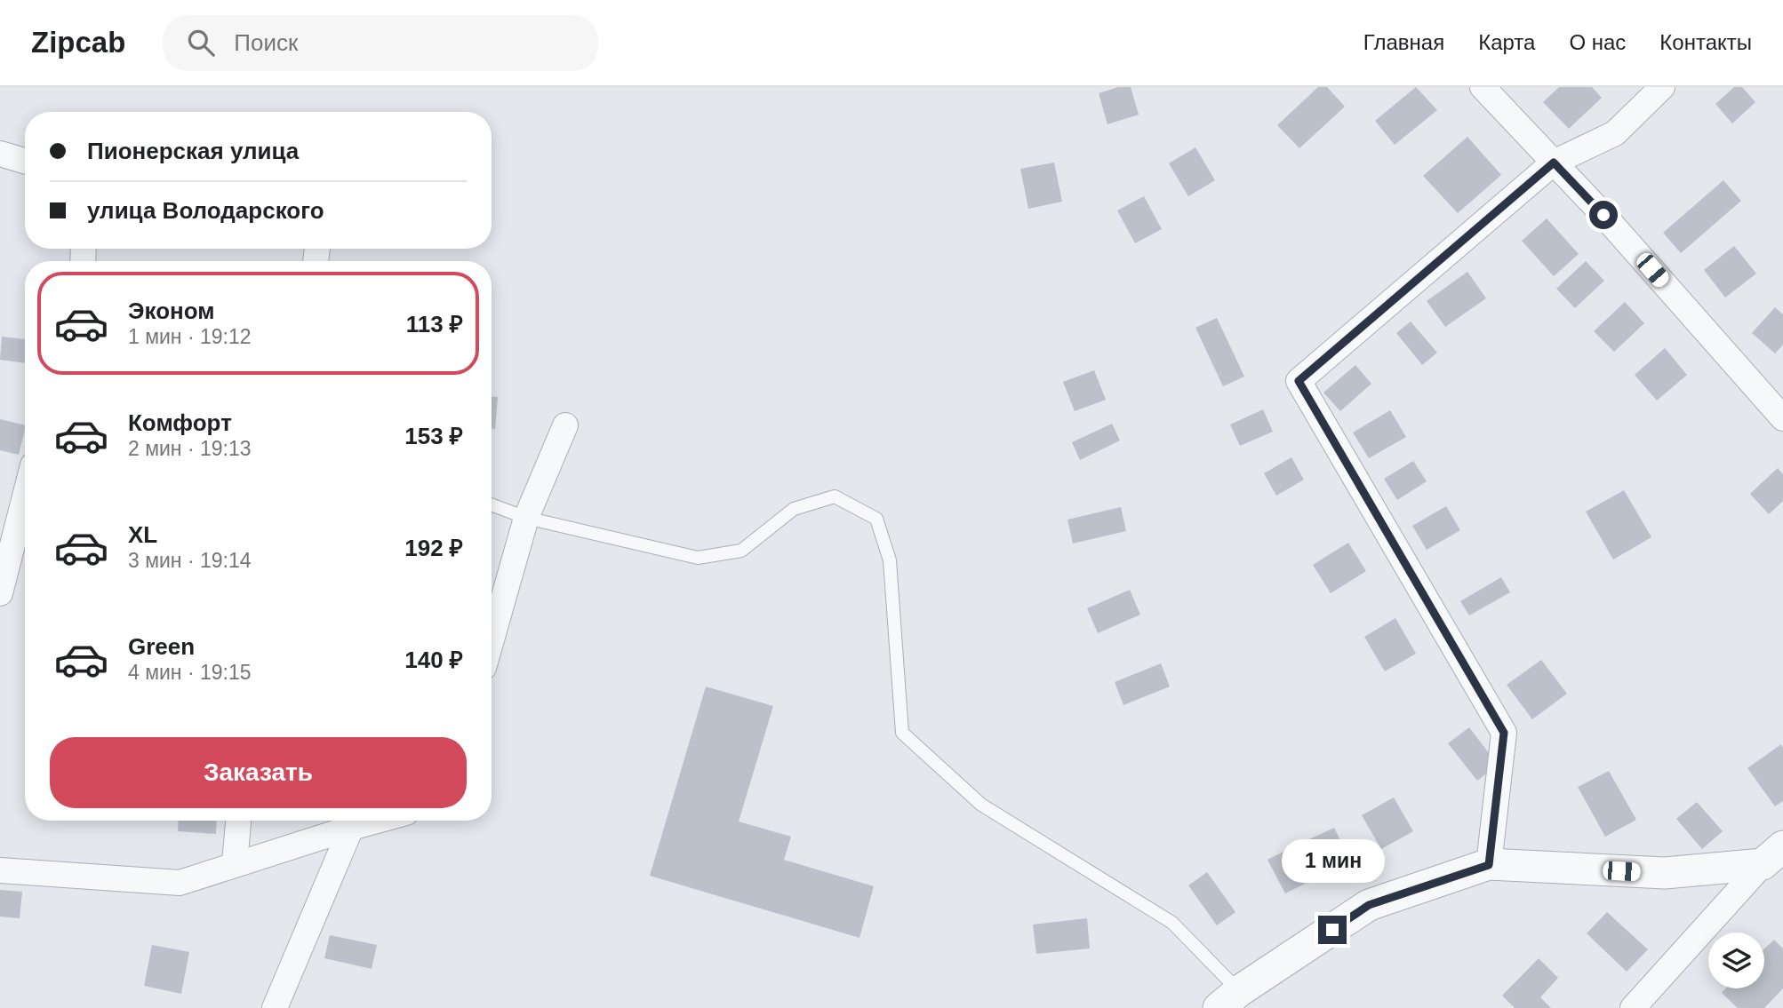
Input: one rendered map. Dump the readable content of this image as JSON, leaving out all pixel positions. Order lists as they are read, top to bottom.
{
  "page": {
    "header": "Zipcab",
    "search": "Поиск",
    "nav": [
      "Главная",
      "Карта",
      "О нас",
      "Контакты"
    ],
    "banner": ["Пионерская улица", "улица Володарского"],
    "list": [
      {
        "name": "Эконом",
        "note": "1 мин · 19:12",
        "value": "113 ₽"
      },
      {
        "name": "Комфорт",
        "note": "2 мин · 19:13",
        "value": "153 ₽"
      },
      {
        "name": "XL",
        "note": "3 мин · 19:14",
        "value": "192 ₽"
      },
      {
        "name": "Green",
        "note": "4 мин · 19:15",
        "value": "140 ₽"
      }
    ],
    "buttons": "Заказать",
    "bubble": "1 мин"
  }
}
